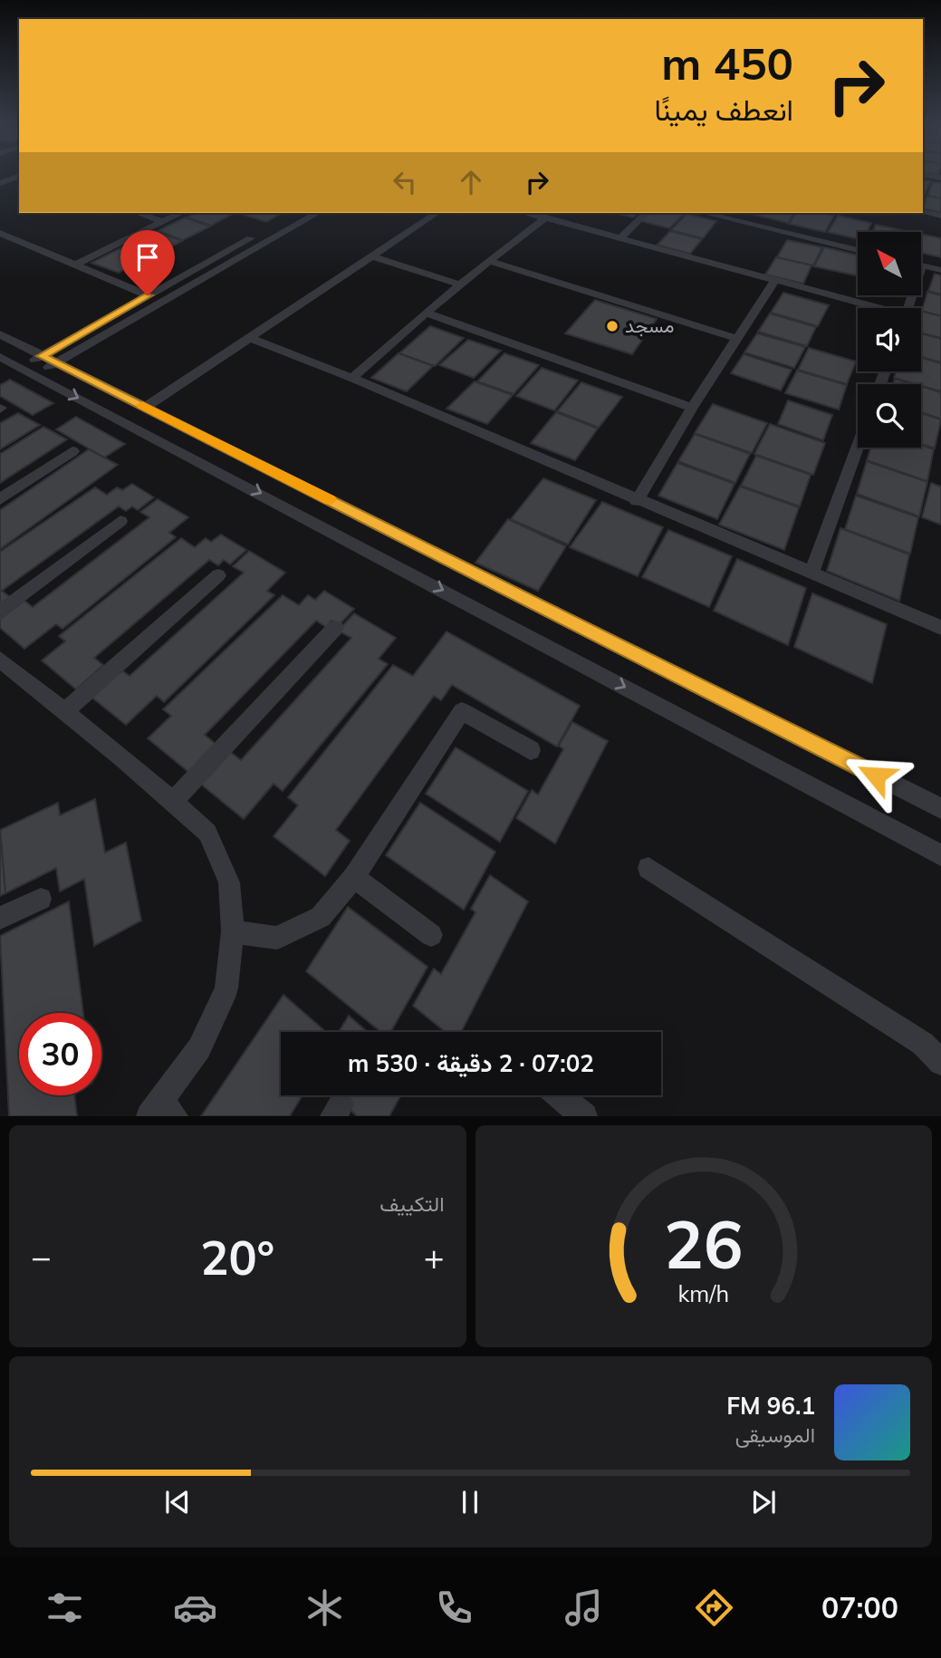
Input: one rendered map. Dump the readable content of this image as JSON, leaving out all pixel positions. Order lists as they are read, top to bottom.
{
  "places": ["مسجد"],
  "north": "top left",
  "page": {
    "turn": ["450 m", "انعطف يمينًا"],
    "limit": "30",
    "trip": "07:02 · 2 دقيقة · 530 m",
    "tile": "التكييف",
    "heat": ["−", "20°", "+"],
    "song": ["96.1 FM", "الموسيقى"],
    "tabs": "07:00",
    "gauge": ["26", "km/h"]
  }
}
